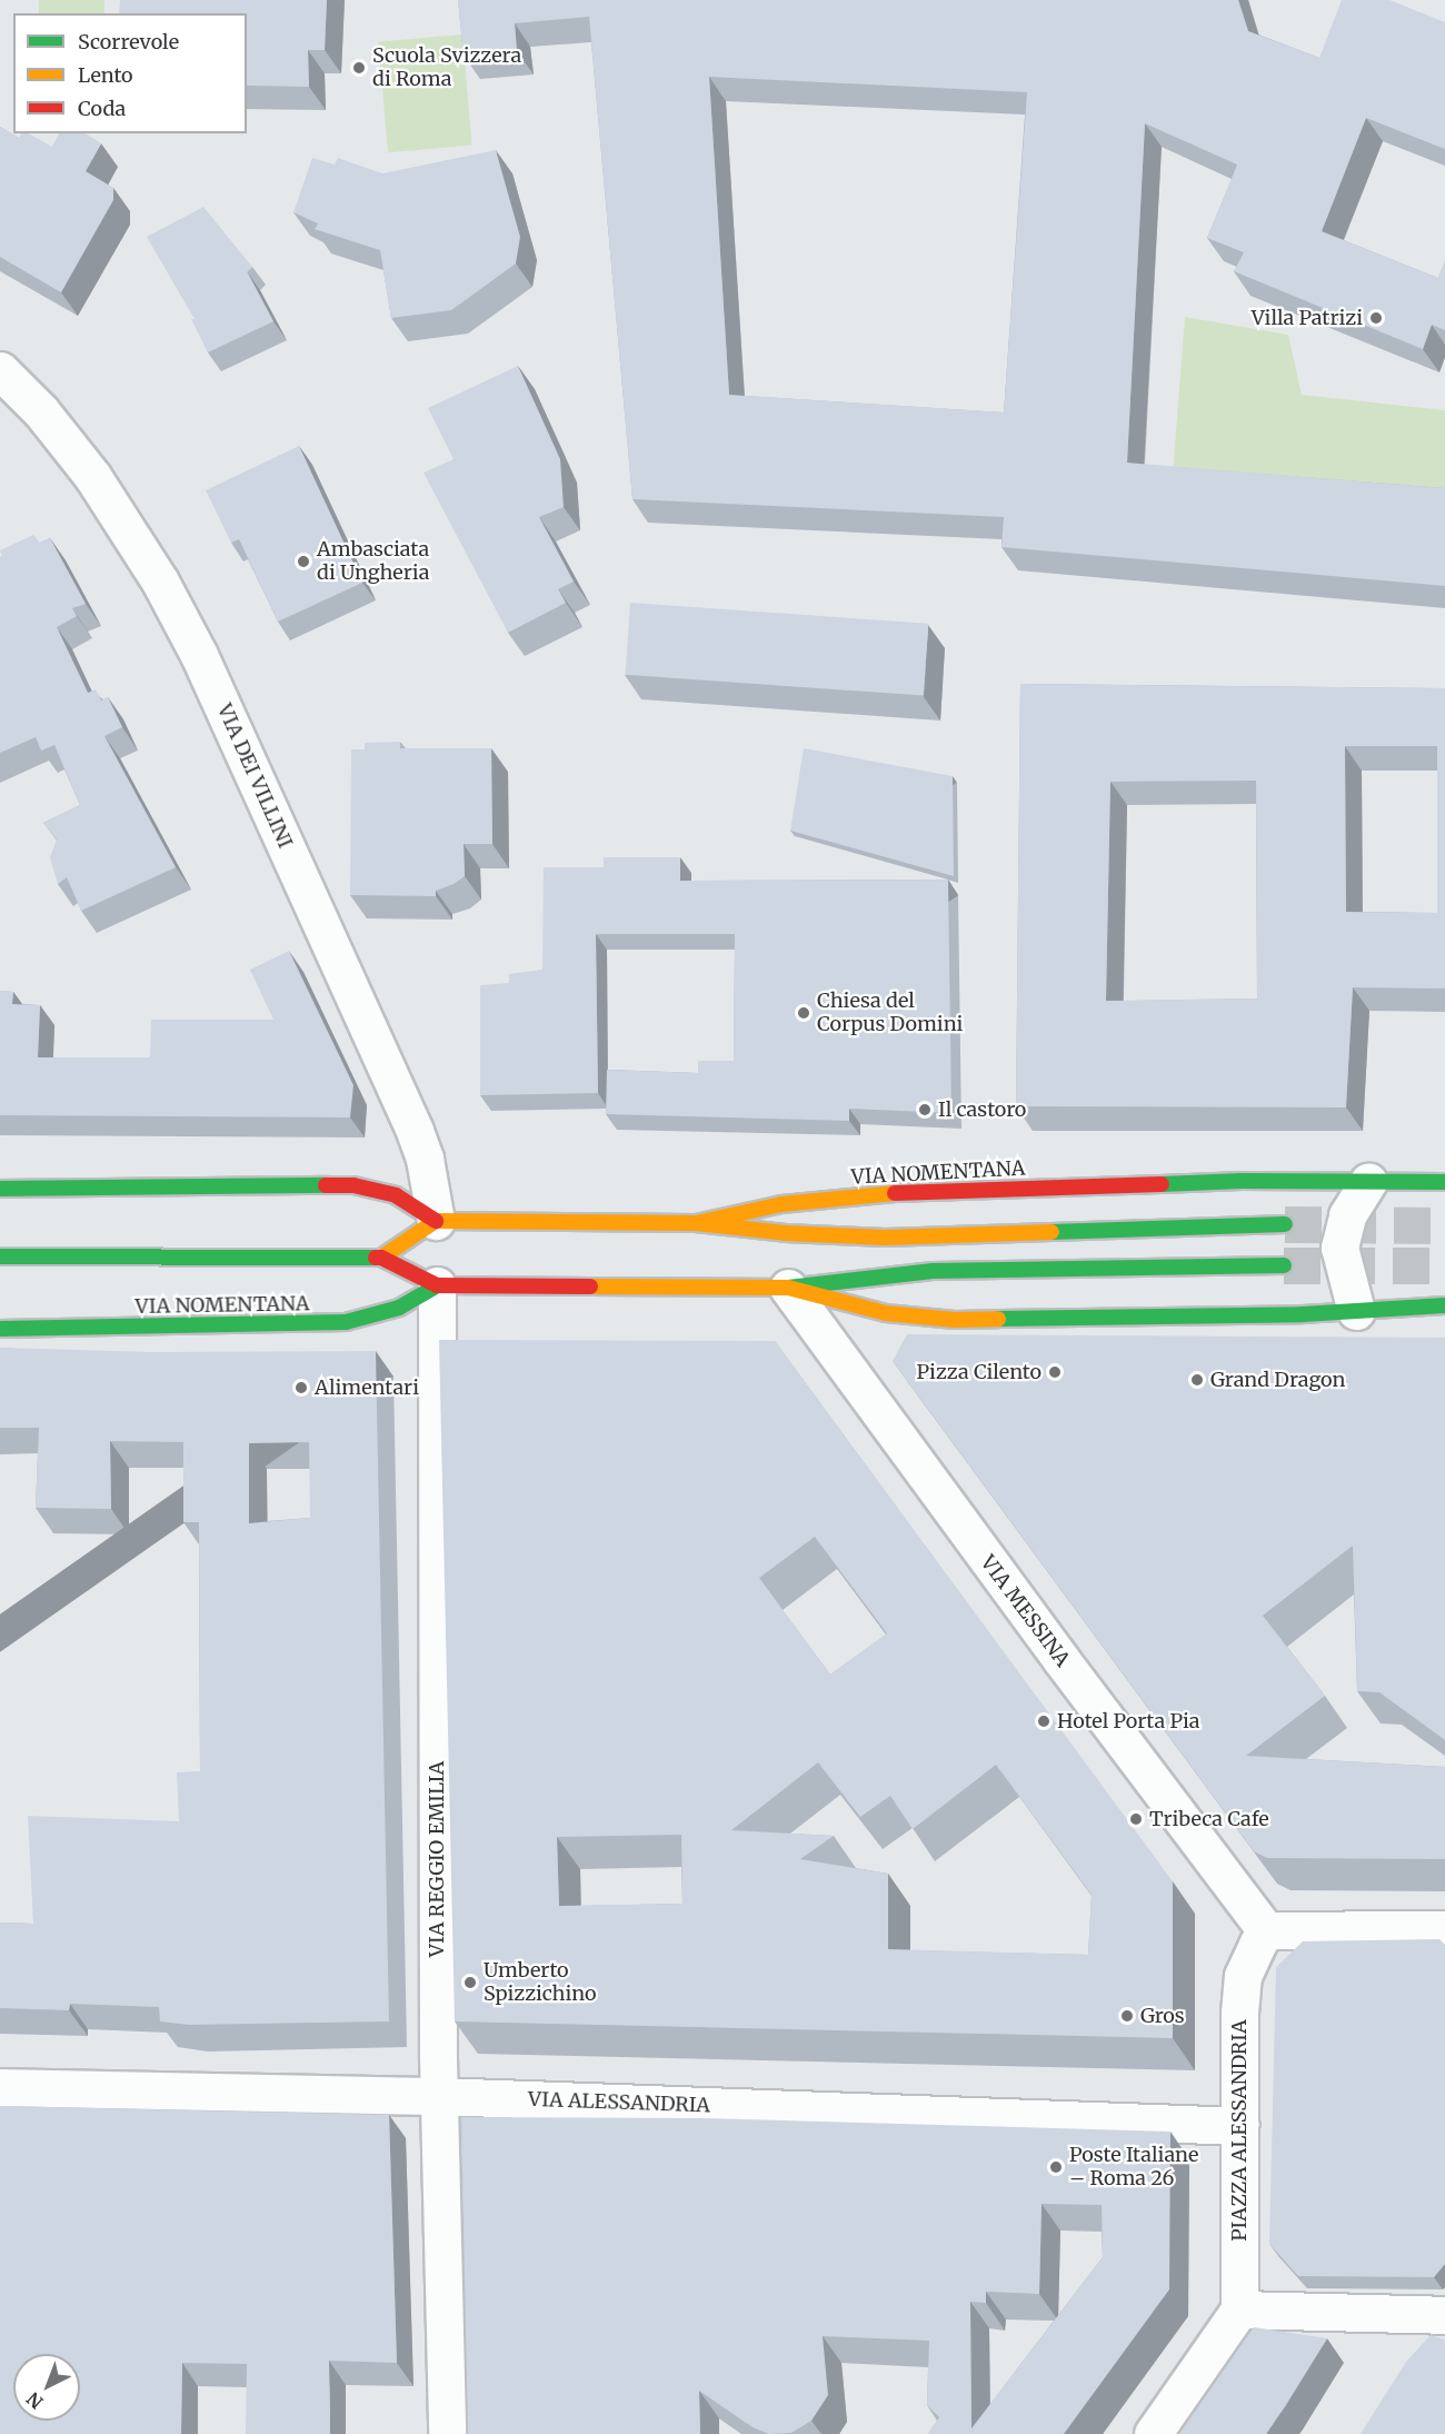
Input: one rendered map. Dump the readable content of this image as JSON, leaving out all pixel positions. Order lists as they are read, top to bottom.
{
  "streets": {
    "main road": ["VIA NOMENTANA"],
    "street": [
      "VIA DEI VILLINI",
      "VIA MESSINA",
      "VIA REGGIO EMILIA",
      "VIA ALESSANDRIA",
      "PIAZZA ALESSANDRIA"
    ]
  },
  "crossings": [
    ["VIA DEI VILLINI", "VIA NOMENTANA"],
    ["VIA NOMENTANA", "VIA REGGIO EMILIA"],
    ["VIA MESSINA", "PIAZZA ALESSANDRIA"],
    ["VIA REGGIO EMILIA", "VIA ALESSANDRIA"],
    ["VIA ALESSANDRIA", "PIAZZA ALESSANDRIA"]
  ],
  "places": [
    "Scuola Svizzera di Roma",
    "Villa Patrizi",
    "Ambasciata di Ungheria",
    "Chiesa del Corpus Domini",
    "Il castoro",
    "Pizza Cilento",
    "Grand Dragon",
    "Alimentari",
    "Hotel Porta Pia",
    "Tribeca Cafe",
    "Umberto Spizzichino",
    "Gros",
    "Poste Italiane – Roma 26"
  ],
  "legend": ["Scorrevole", "Lento", "Coda"],
  "north": "bottom left"
}
